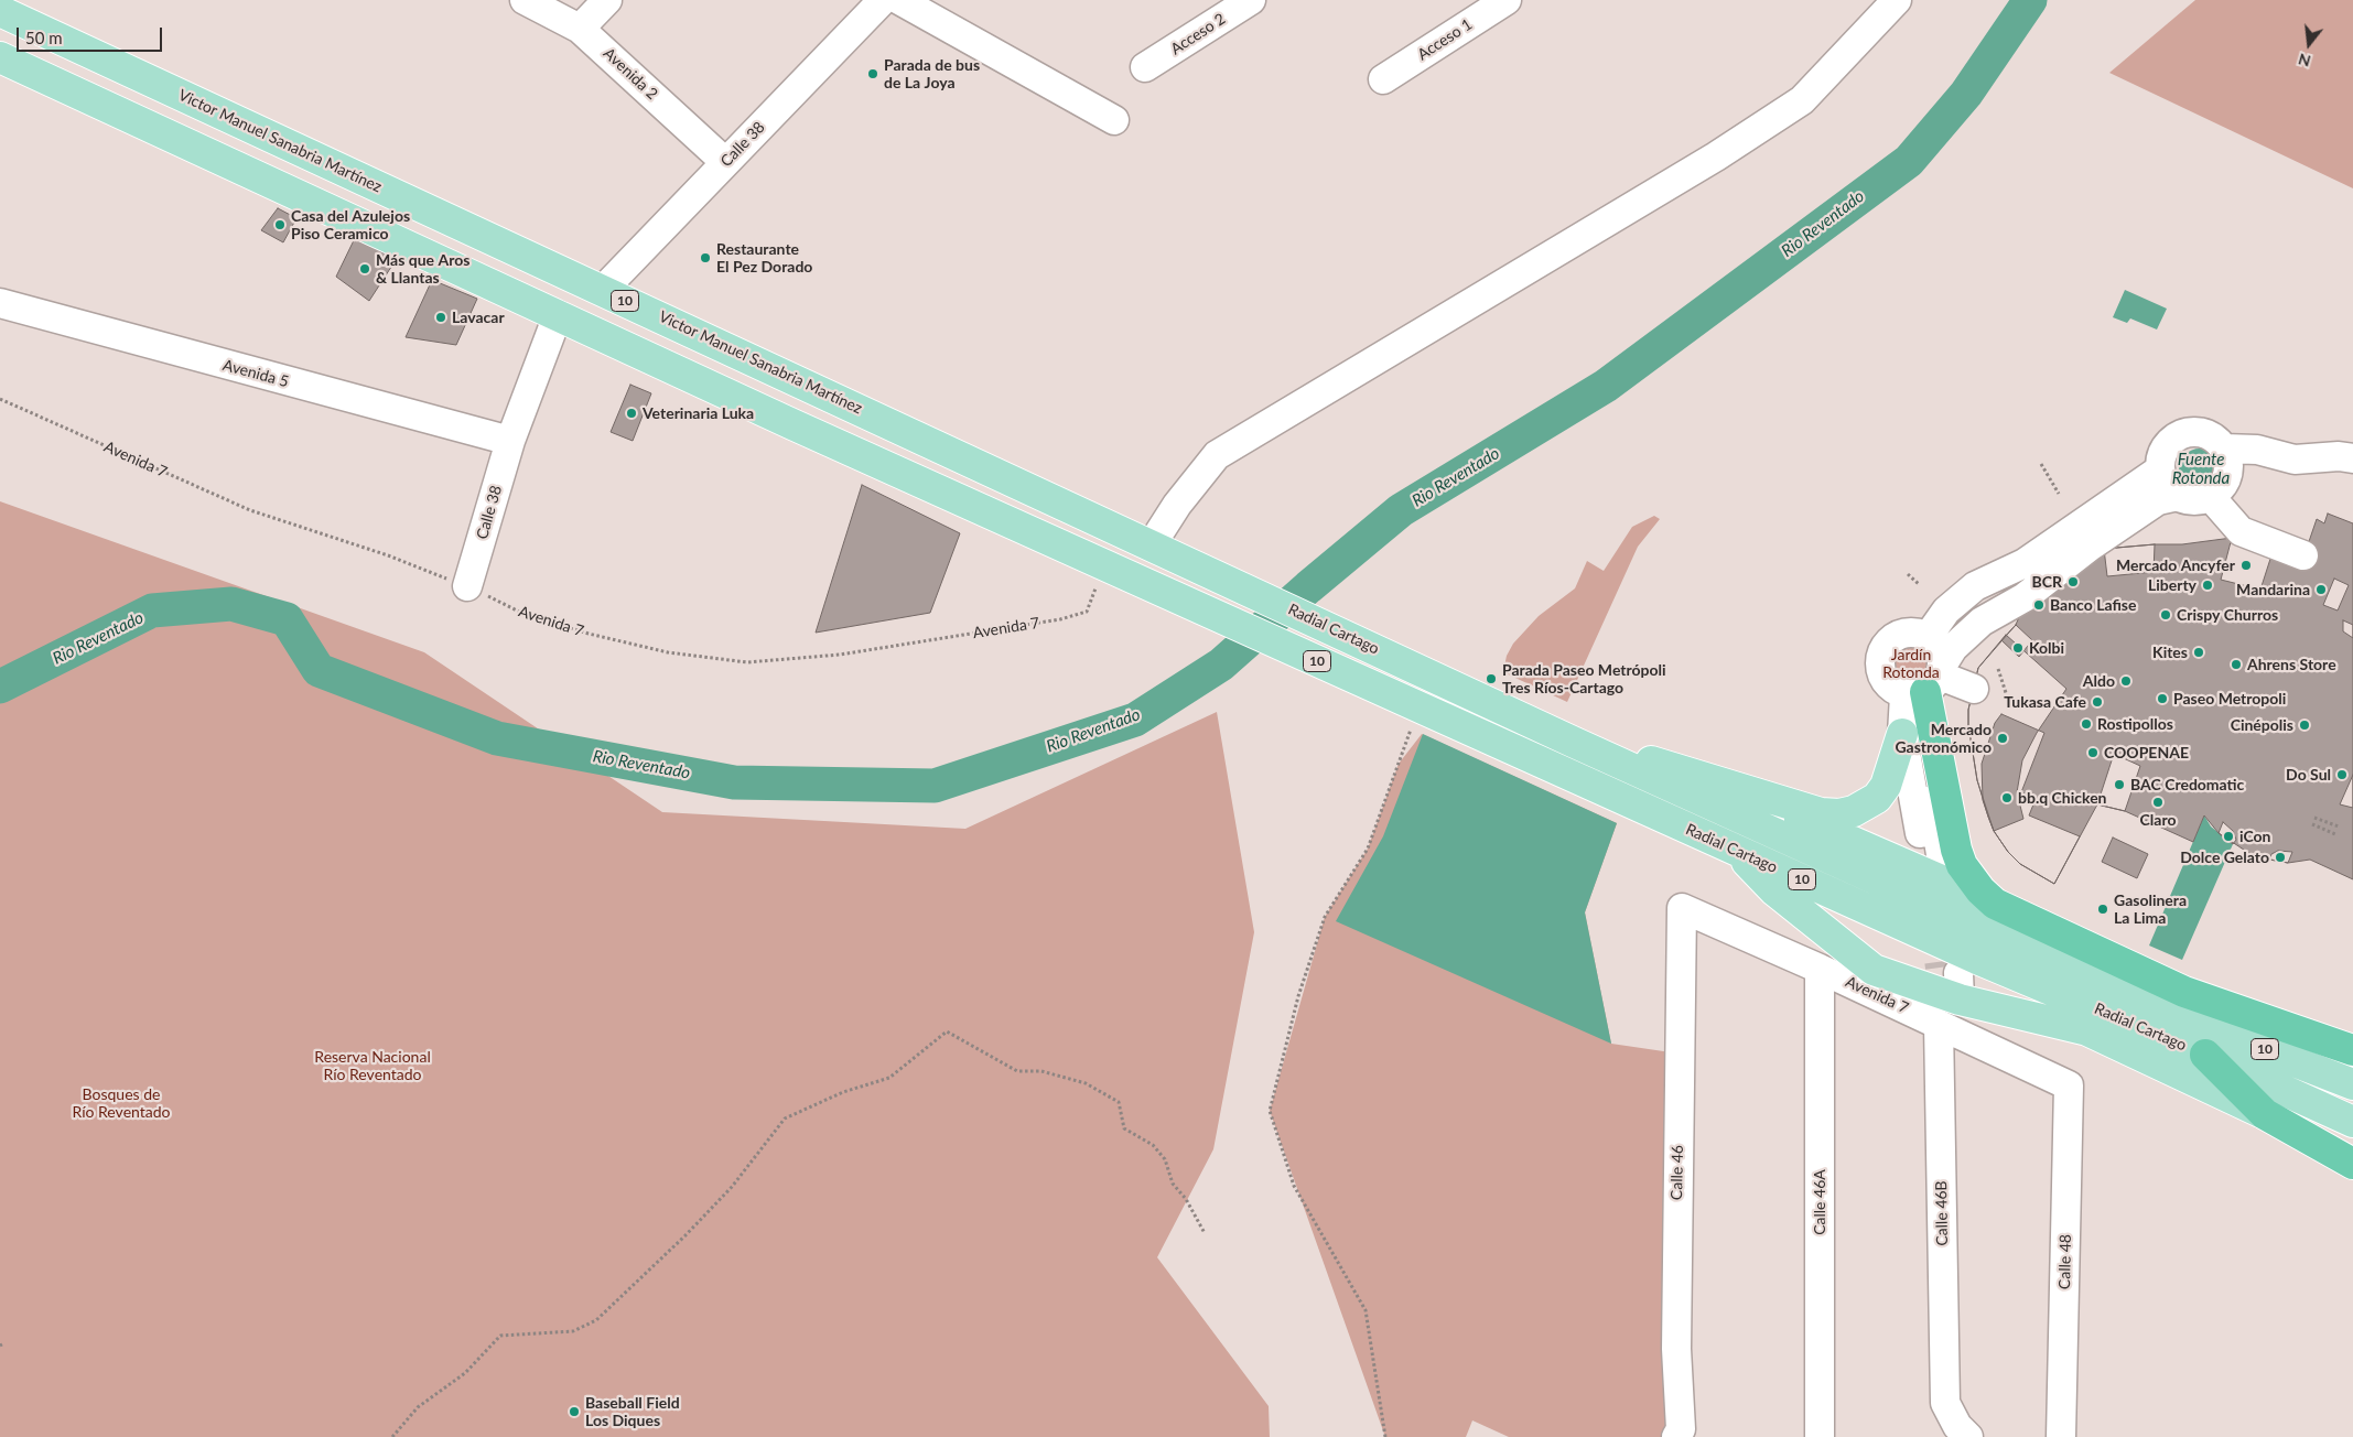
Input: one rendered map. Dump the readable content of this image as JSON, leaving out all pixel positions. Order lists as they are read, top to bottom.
{
  "streets": {
    "main road": ["Victor Manuel Sanabria Martínez", "10", "Radial Cartago"],
    "street": [
      "Acceso 2",
      "Acceso 1",
      "Avenida 2",
      "Calle 38",
      "Avenida 5",
      "Avenida 7",
      "Calle 46",
      "Calle 46A",
      "Calle 46B",
      "Calle 48"
    ]
  },
  "crossings": [
    ["Avenida 2", "Calle 38"],
    ["Victor Manuel Sanabria Martínez", "Calle 38"],
    ["Victor Manuel Sanabria Martínez", "Radial Cartago"],
    ["Calle 38", "10"],
    ["Calle 38", "Avenida 5"],
    ["Calle 38", "Avenida 7"],
    ["10", "Avenida 7"],
    ["10", "Radial Cartago"],
    ["Avenida 7", "Radial Cartago"],
    ["Avenida 7", "Calle 46"],
    ["Avenida 7", "Calle 46A"],
    ["Avenida 7", "Calle 46B"],
    ["Avenida 7", "Calle 48"]
  ],
  "water": ["Rio Reventado", "Fuente Rotonda"],
  "parks": ["Jardín Rotonda", "Reserva Nacional Río Reventado", "Bosques de Río Reventado"],
  "places": [
    "Parada de bus de La Joya",
    "Casa del Azulejos Piso Ceramico",
    "Restaurante El Pez Dorado",
    "Más que Aros & Llantas",
    "Lavacar",
    "Veterinaria Luka",
    "Mercado Ancyfer",
    "BCR",
    "Liberty",
    "Mandarina",
    "Banco Lafise",
    "Crispy Churros",
    "Kolbi",
    "Kites",
    "Ahrens Store",
    "Parada Paseo Metrópoli Tres Ríos-Cartago",
    "Aldo",
    "Paseo Metropoli",
    "Tukasa Cafe",
    "Rostipollos",
    "Cinépolis",
    "Mercado Gastronómico",
    "COOPENAE",
    "Do Sul",
    "BAC Credomatic",
    "bb.q Chicken",
    "Claro",
    "iCon",
    "Dolce Gelato",
    "Gasolinera La Lima",
    "Baseball Field Los Diques"
  ],
  "scale_bar": "50 m",
  "north": "bottom"
}
